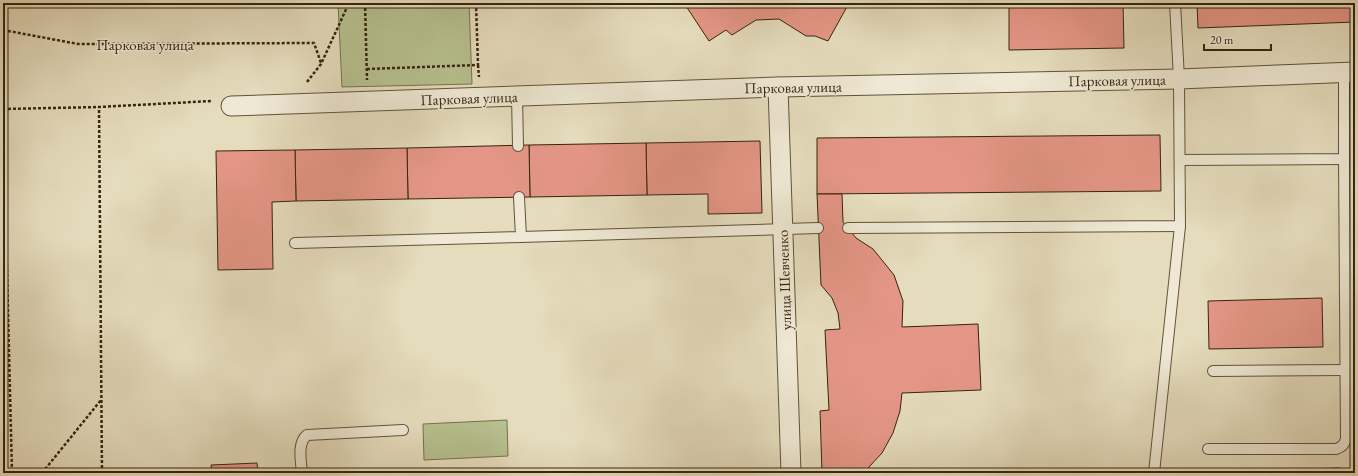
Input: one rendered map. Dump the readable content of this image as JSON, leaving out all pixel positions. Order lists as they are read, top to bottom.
{
  "streets": {
    "street": ["Парковая улица", "улица Шевченко"]
  },
  "crossings": [
    ["Парковая улица", "улица Шевченко"]
  ],
  "scale_bar": "20 m"
}
